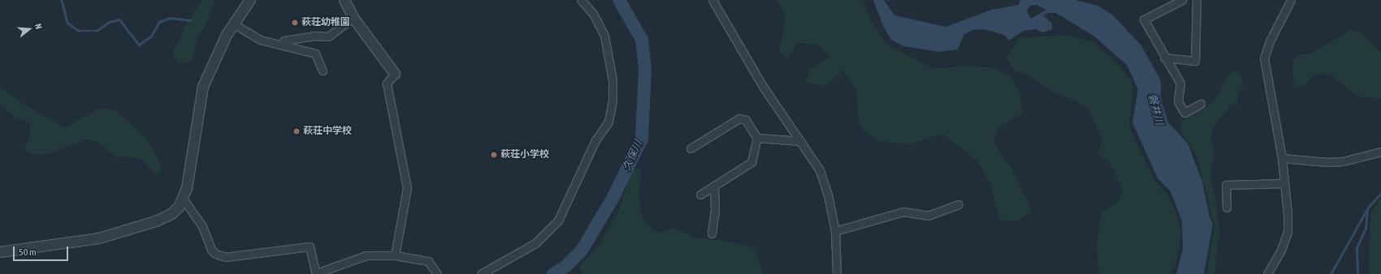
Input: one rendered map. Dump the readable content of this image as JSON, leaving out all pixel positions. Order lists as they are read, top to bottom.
{
  "water": ["磐井川", "久保川"],
  "places": ["萩荘幼稚園", "萩荘中学校", "萩荘小学校"],
  "scale_bar": "50 m",
  "north": "right"
}
